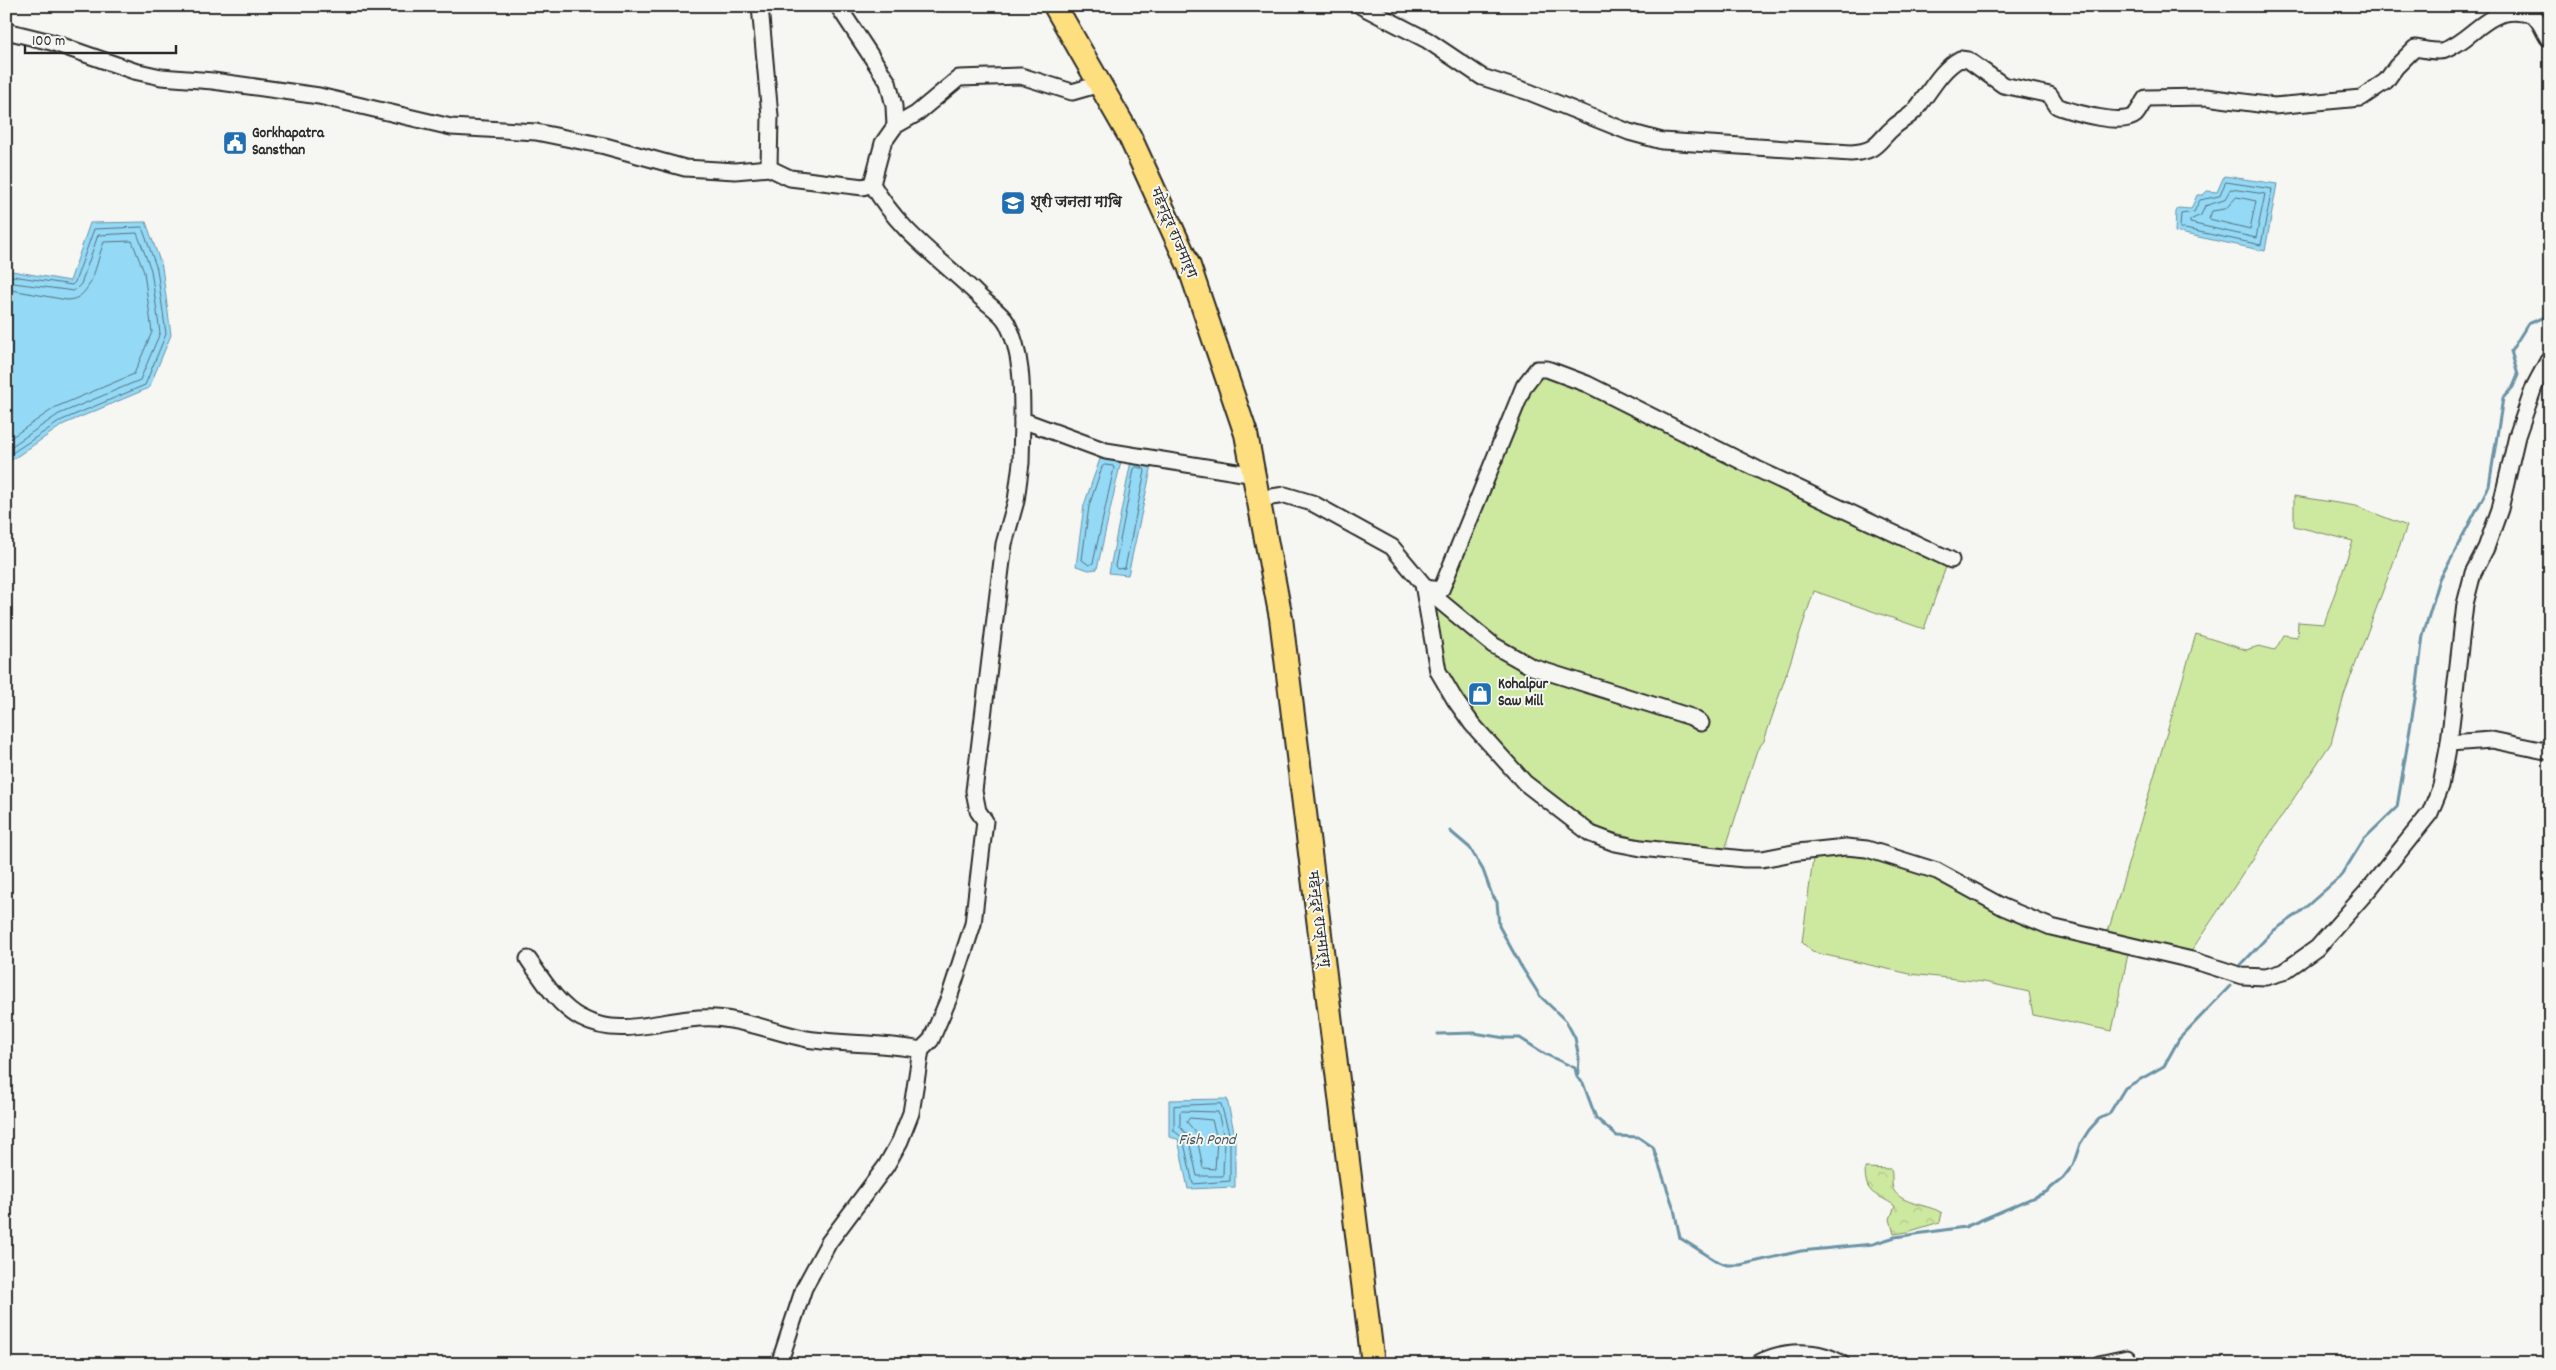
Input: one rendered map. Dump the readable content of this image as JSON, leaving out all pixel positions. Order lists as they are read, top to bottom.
{
  "streets": {
    "highway": ["महेन्द्र राजमार्ग", "महेन्द्र राज्मार्ग्"]
  },
  "crossings": [
    ["महेन्द्र राजमार्ग", "महेन्द्र राज्मार्ग्"]
  ],
  "water": ["Fish Pond"],
  "places": {
    "public building": ["Gorkhapatra Sansthan"],
    "school or university": ["श्री जनता माबि"],
    "shop": ["Kohalpur Saw Mill"]
  },
  "scale_bar": "100 m"
}
